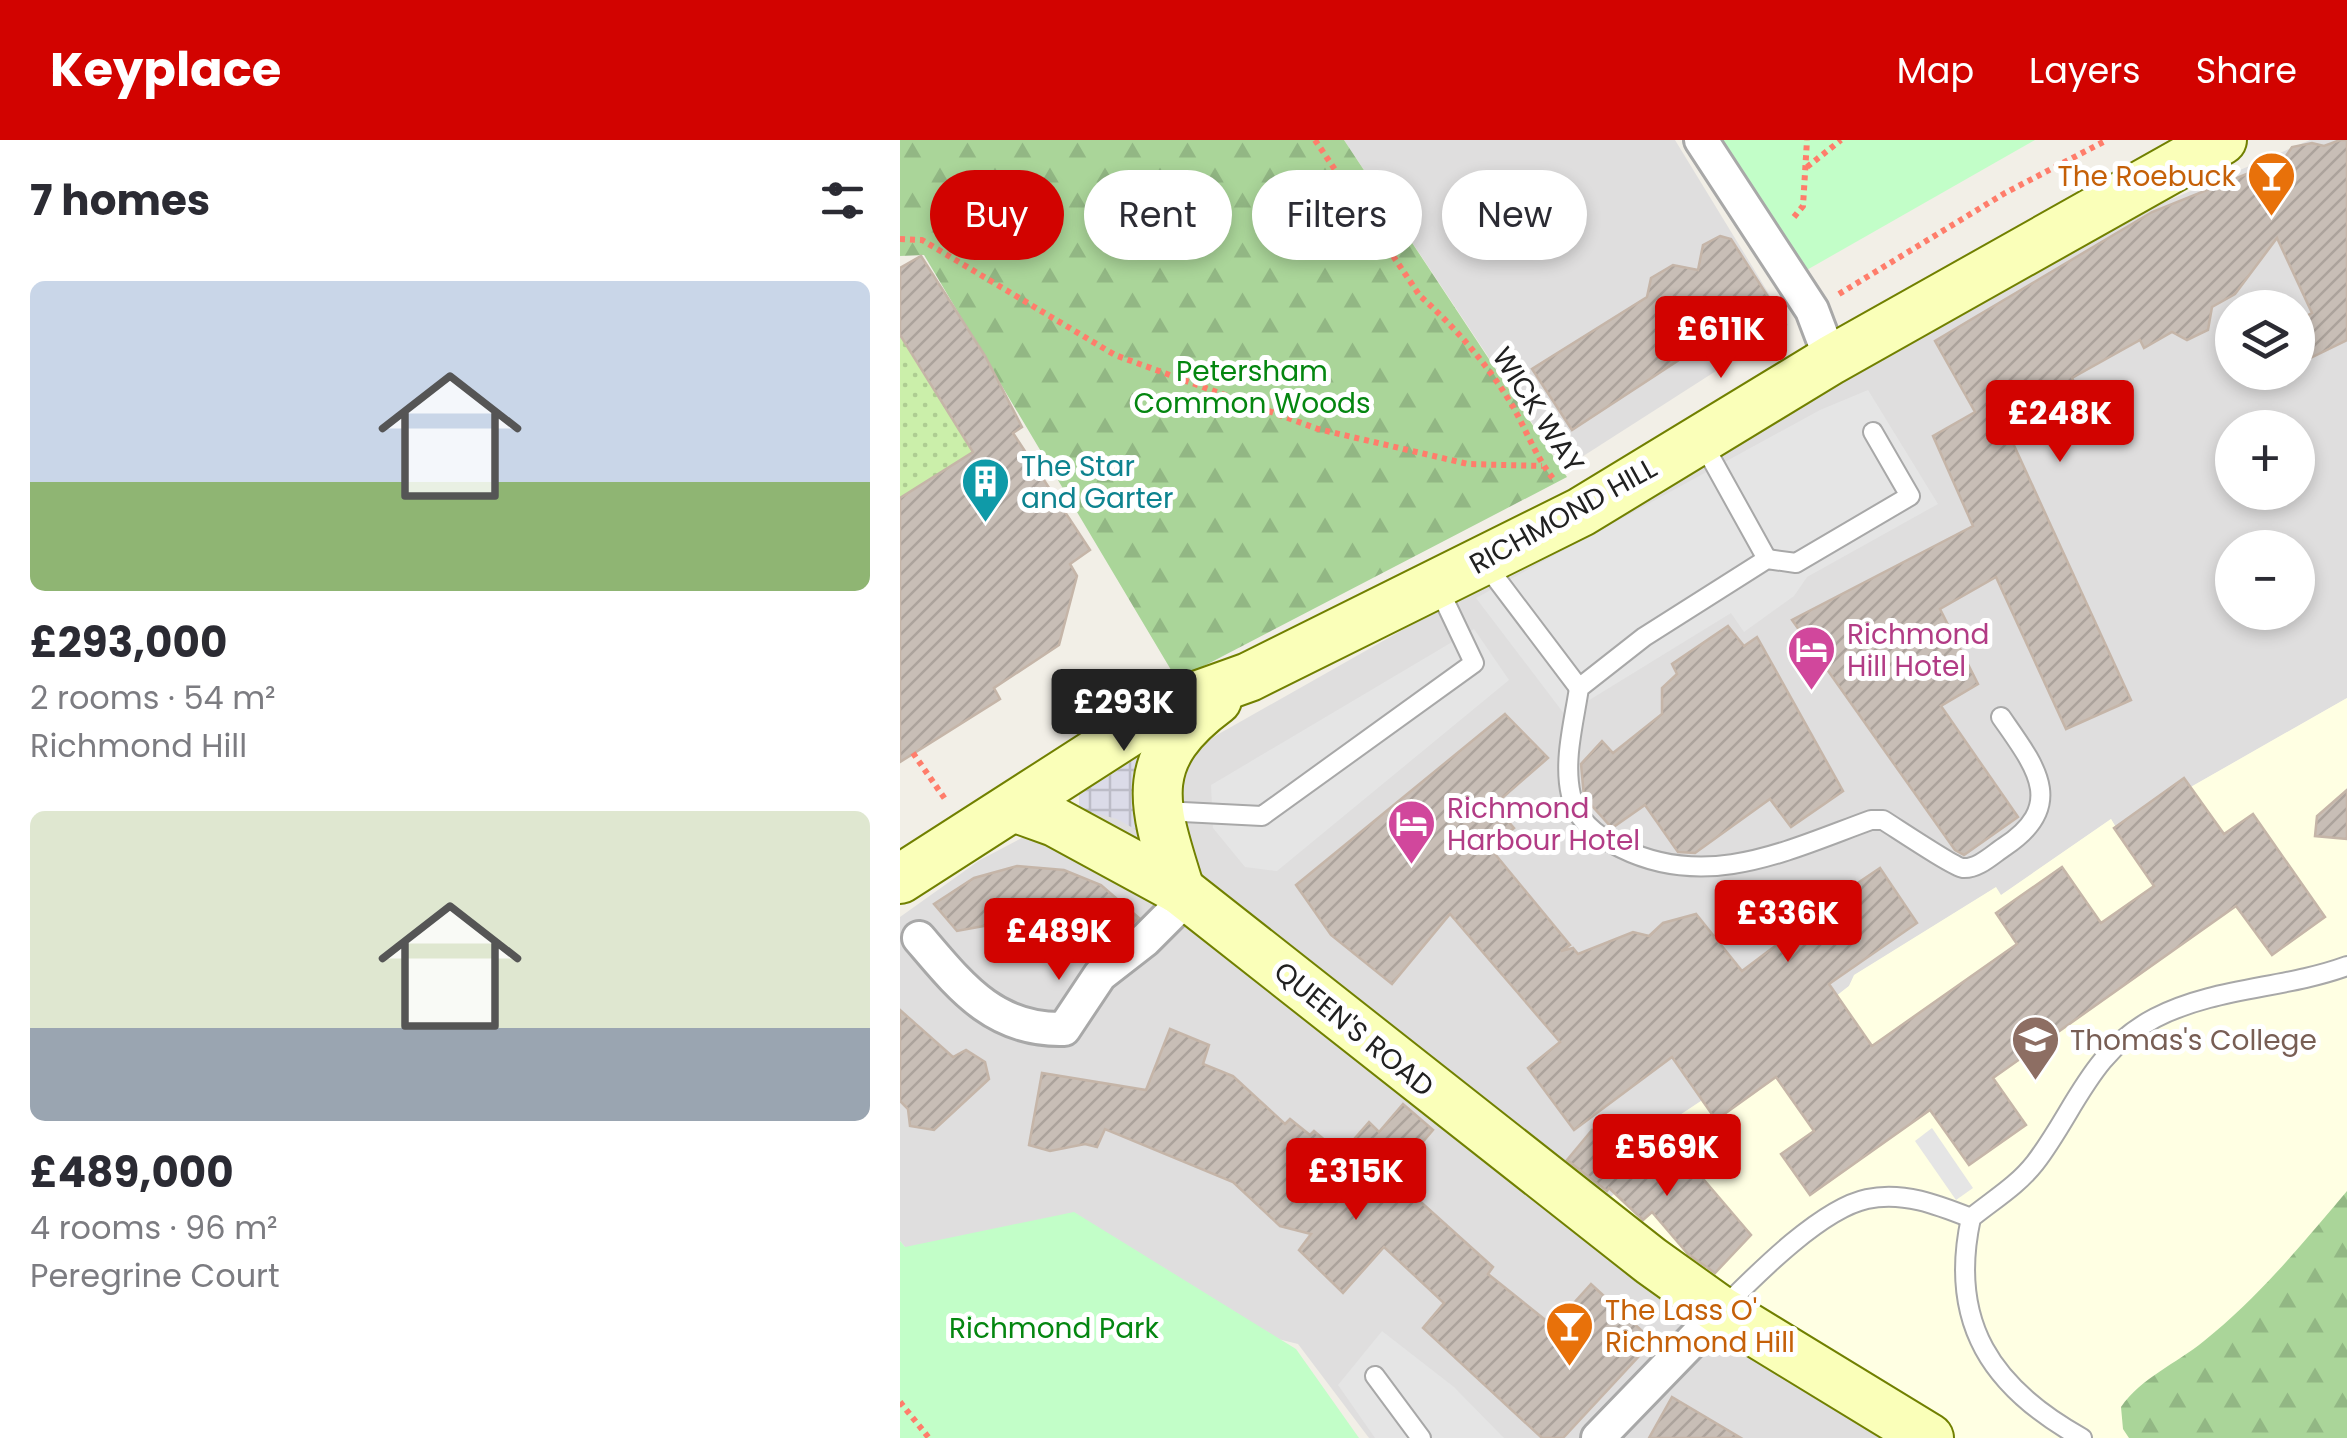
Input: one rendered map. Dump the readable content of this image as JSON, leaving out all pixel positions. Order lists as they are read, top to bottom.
{
  "streets": {
    "main road": ["RICHMOND HILL", "QUEEN'S ROAD"],
    "path": ["WICK WAY"]
  },
  "crossings": [
    ["WICK WAY", "RICHMOND HILL"],
    ["RICHMOND HILL", "QUEEN'S ROAD"]
  ],
  "parks": ["Petersham Common Woods", "Richmond Park"],
  "places": {
    "bar": ["The Roebuck", "The Lass O' Richmond Hill"],
    "building": ["The Star and Garter"],
    "hotel": ["Richmond Hill Hotel", "Richmond Harbour Hotel"],
    "school or university": ["Thomas's College"]
  },
  "page": {
    "header": "Keyplace",
    "nav": ["Map", "Layers", "Share"],
    "heading": "7 homes",
    "chip": [
      "Buy",
      "Rent",
      "Filters",
      "New"
    ],
    "list": [
      {
        "name": "£293,000",
        "note": "2 rooms · 54 m² · Richmond Hill"
      },
      {
        "name": "£489,000",
        "note": "4 rooms · 96 m² · Peregrine Court"
      }
    ],
    "map_buttons": ["+", "−"],
    "price": [
      "£611K",
      "£248K",
      "£293K",
      "£336K",
      "£489K",
      "£569K",
      "£315K"
    ]
  }
}
